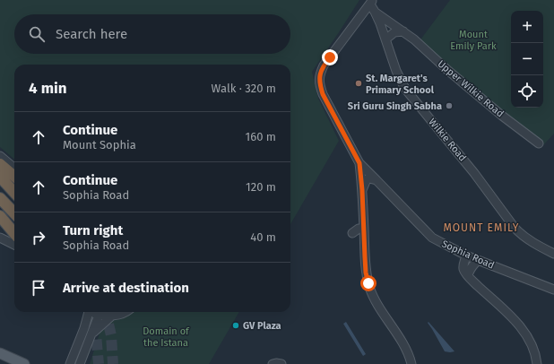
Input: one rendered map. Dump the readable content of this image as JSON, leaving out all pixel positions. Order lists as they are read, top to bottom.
{
  "streets": {
    "street": ["Upper Wilkie Road", "Wilkie Road", "Sophia Road"]
  },
  "crossings": [
    ["Upper Wilkie Road", "Wilkie Road"],
    ["Wilkie Road", "Sophia Road"]
  ],
  "districts": ["MOUNT EMILY"],
  "parks": ["Mount Emily Park", "Domain of the Istana"],
  "places": ["St. Margaret's Primary School", "Sri Guru Singh Sabha", "GV Plaza"],
  "page": {
    "map_buttons": ["+", "−"],
    "search": "Search here",
    "heading": ["4 min", "Walk · 320 m"],
    "list": [
      ["Continue", "Mount Sophia", "160 m"],
      ["Continue", "Sophia Road", "120 m"],
      ["Turn right", "Sophia Road", "40 m"],
      "Arrive at destination"
    ]
  }
}
